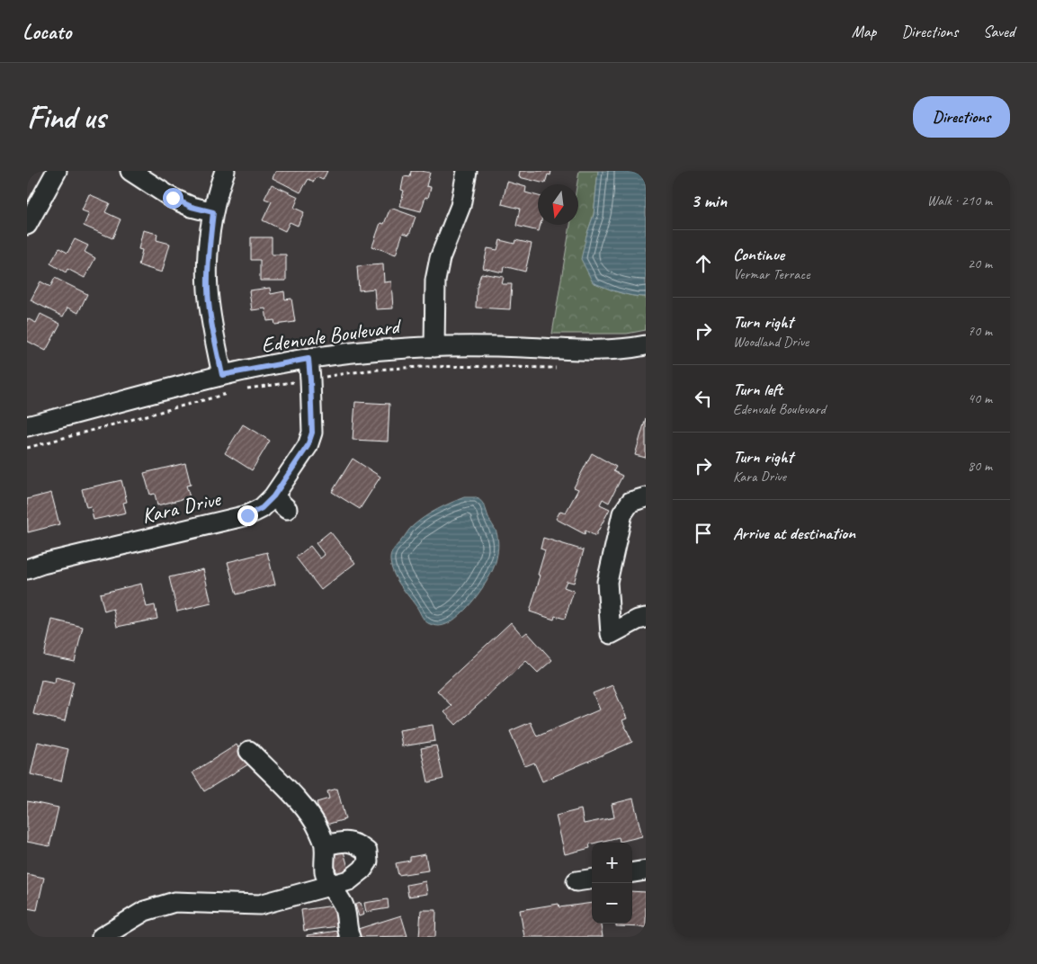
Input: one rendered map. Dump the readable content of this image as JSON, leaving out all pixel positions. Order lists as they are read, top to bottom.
{
  "streets": {
    "street": ["Edenvale Boulevard", "Kara Drive"]
  },
  "crossings": [
    ["Edenvale Boulevard", "Kara Drive"]
  ],
  "north": "bottom",
  "page": {
    "header": "Locato",
    "nav": ["Map", "Directions", "Saved"],
    "buttons": "Directions",
    "title": "Find us",
    "heading": ["3 min", "Walk · 210 m"],
    "list": [
      ["Continue", "Vermar Terrace", "20 m"],
      ["Turn right", "Woodland Drive", "70 m"],
      ["Turn left", "Edenvale Boulevard", "40 m"],
      ["Turn right", "Kara Drive", "80 m"],
      "Arrive at destination"
    ],
    "map_buttons": ["+", "−"]
  }
}
